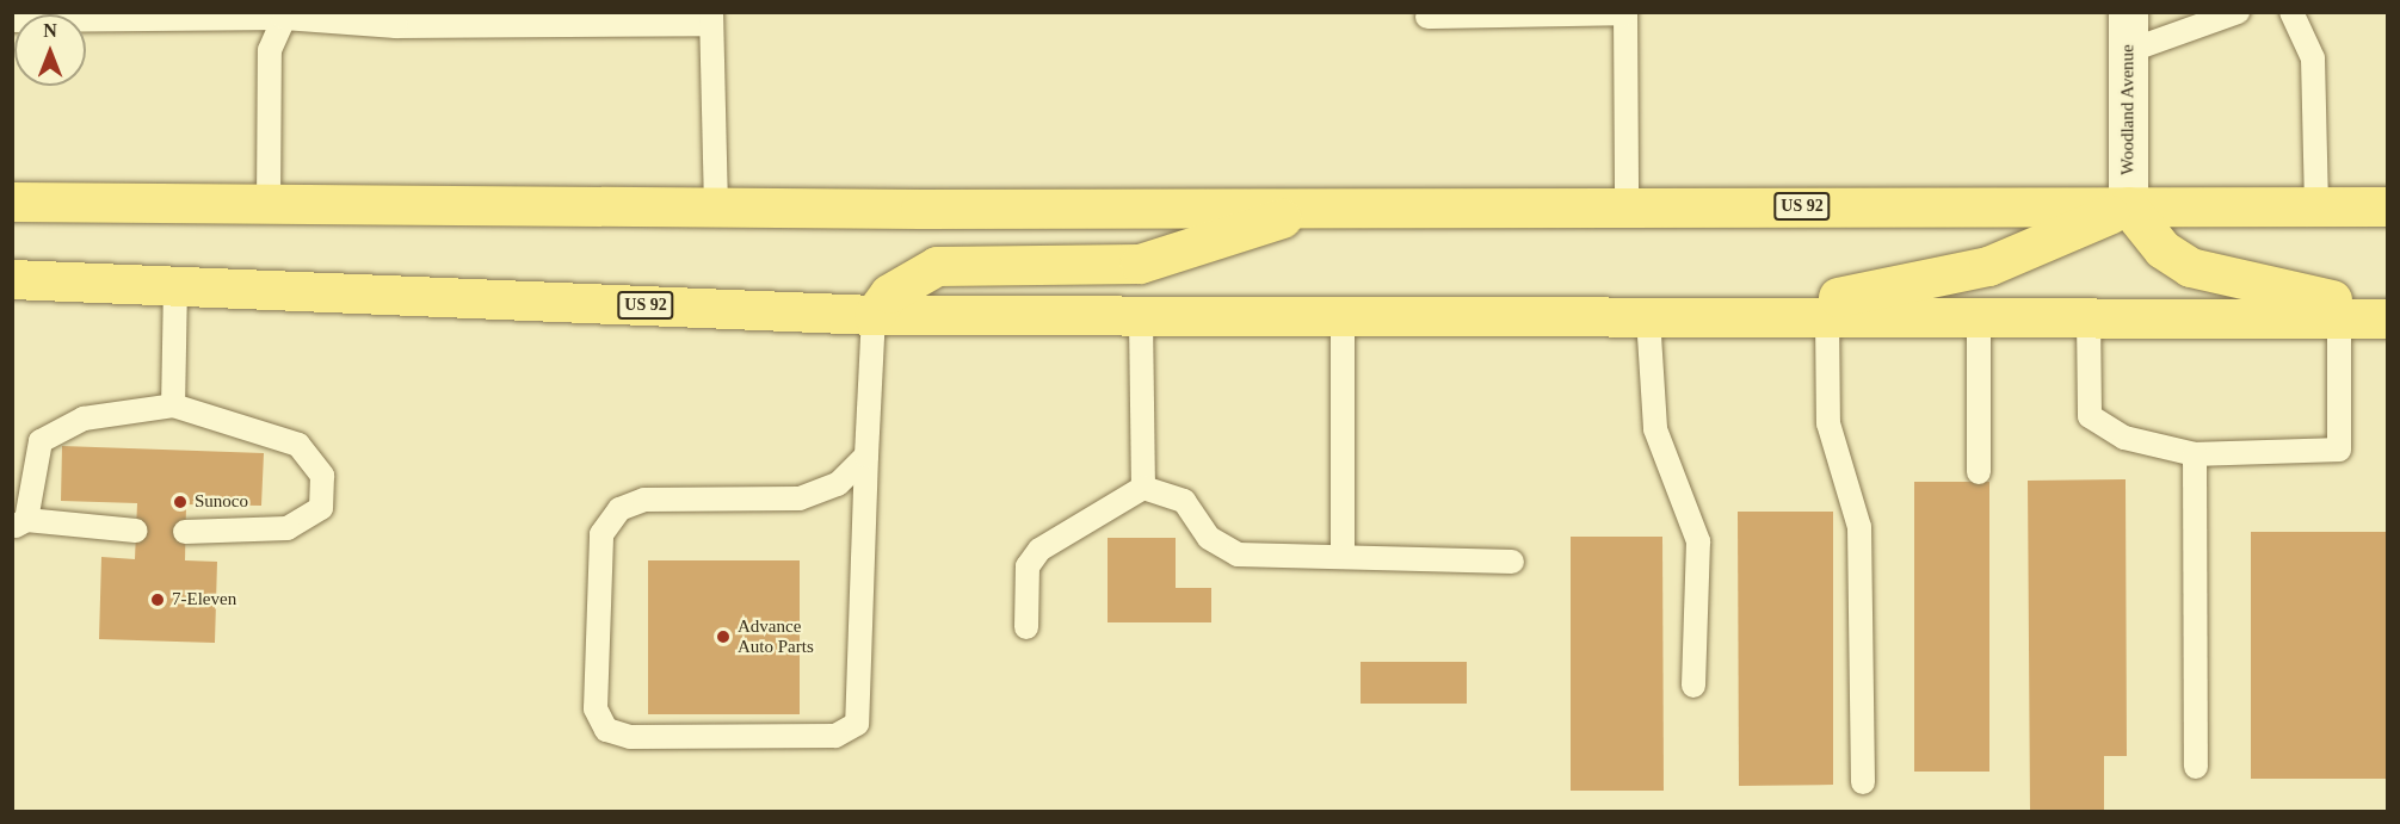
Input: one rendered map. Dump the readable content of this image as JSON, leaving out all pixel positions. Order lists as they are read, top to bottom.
{
  "streets": {
    "main road": ["US 92"],
    "street": ["Woodland Avenue"]
  },
  "crossings": [
    ["Woodland Avenue", "US 92"]
  ],
  "places": ["Sunoco", "7-Eleven", "Advance Auto Parts"],
  "north": "top"
}
